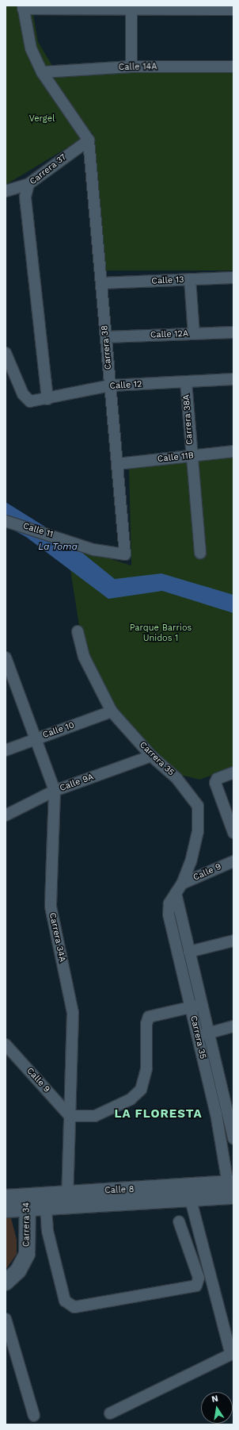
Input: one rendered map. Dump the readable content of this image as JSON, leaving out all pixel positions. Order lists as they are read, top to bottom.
{
  "streets": {
    "main road": ["Calle 8", "Carrera 34"],
    "street": [
      "Calle 14A",
      "Carrera 37",
      "Calle 13",
      "Calle 12A",
      "Carrera 38",
      "Calle 12",
      "Carrera 38A",
      "Calle 11B",
      "Calle 11",
      "Calle 10",
      "Carrera 35",
      "Calle 9A",
      "Calle 9",
      "Carrera 34A"
    ]
  },
  "crossings": [
    ["Carrera 37", "Carrera 38"],
    ["Carrera 37", "Calle 12"],
    ["Calle 13", "Carrera 38"],
    ["Calle 12A", "Carrera 38"],
    ["Carrera 38", "Calle 12"],
    ["Carrera 38", "Calle 11B"],
    ["Carrera 38", "Calle 11"],
    ["Calle 12", "Carrera 38A"],
    ["Carrera 38A", "Calle 11B"],
    ["Calle 10", "Carrera 35"],
    ["Calle 10", "Carrera 34A"],
    ["Carrera 35", "Calle 9A"],
    ["Carrera 35", "Calle 9"],
    ["Carrera 35", "Calle 8"],
    ["Calle 9A", "Carrera 34A"],
    ["Calle 9", "Carrera 34A"],
    ["Carrera 34A", "Calle 8"],
    ["Calle 8", "Carrera 34"]
  ],
  "districts": ["LA FLORESTA"],
  "water": ["La Toma"],
  "parks": ["Vergel", "Parque Barrios Unidos 1"],
  "north": "top"
}
